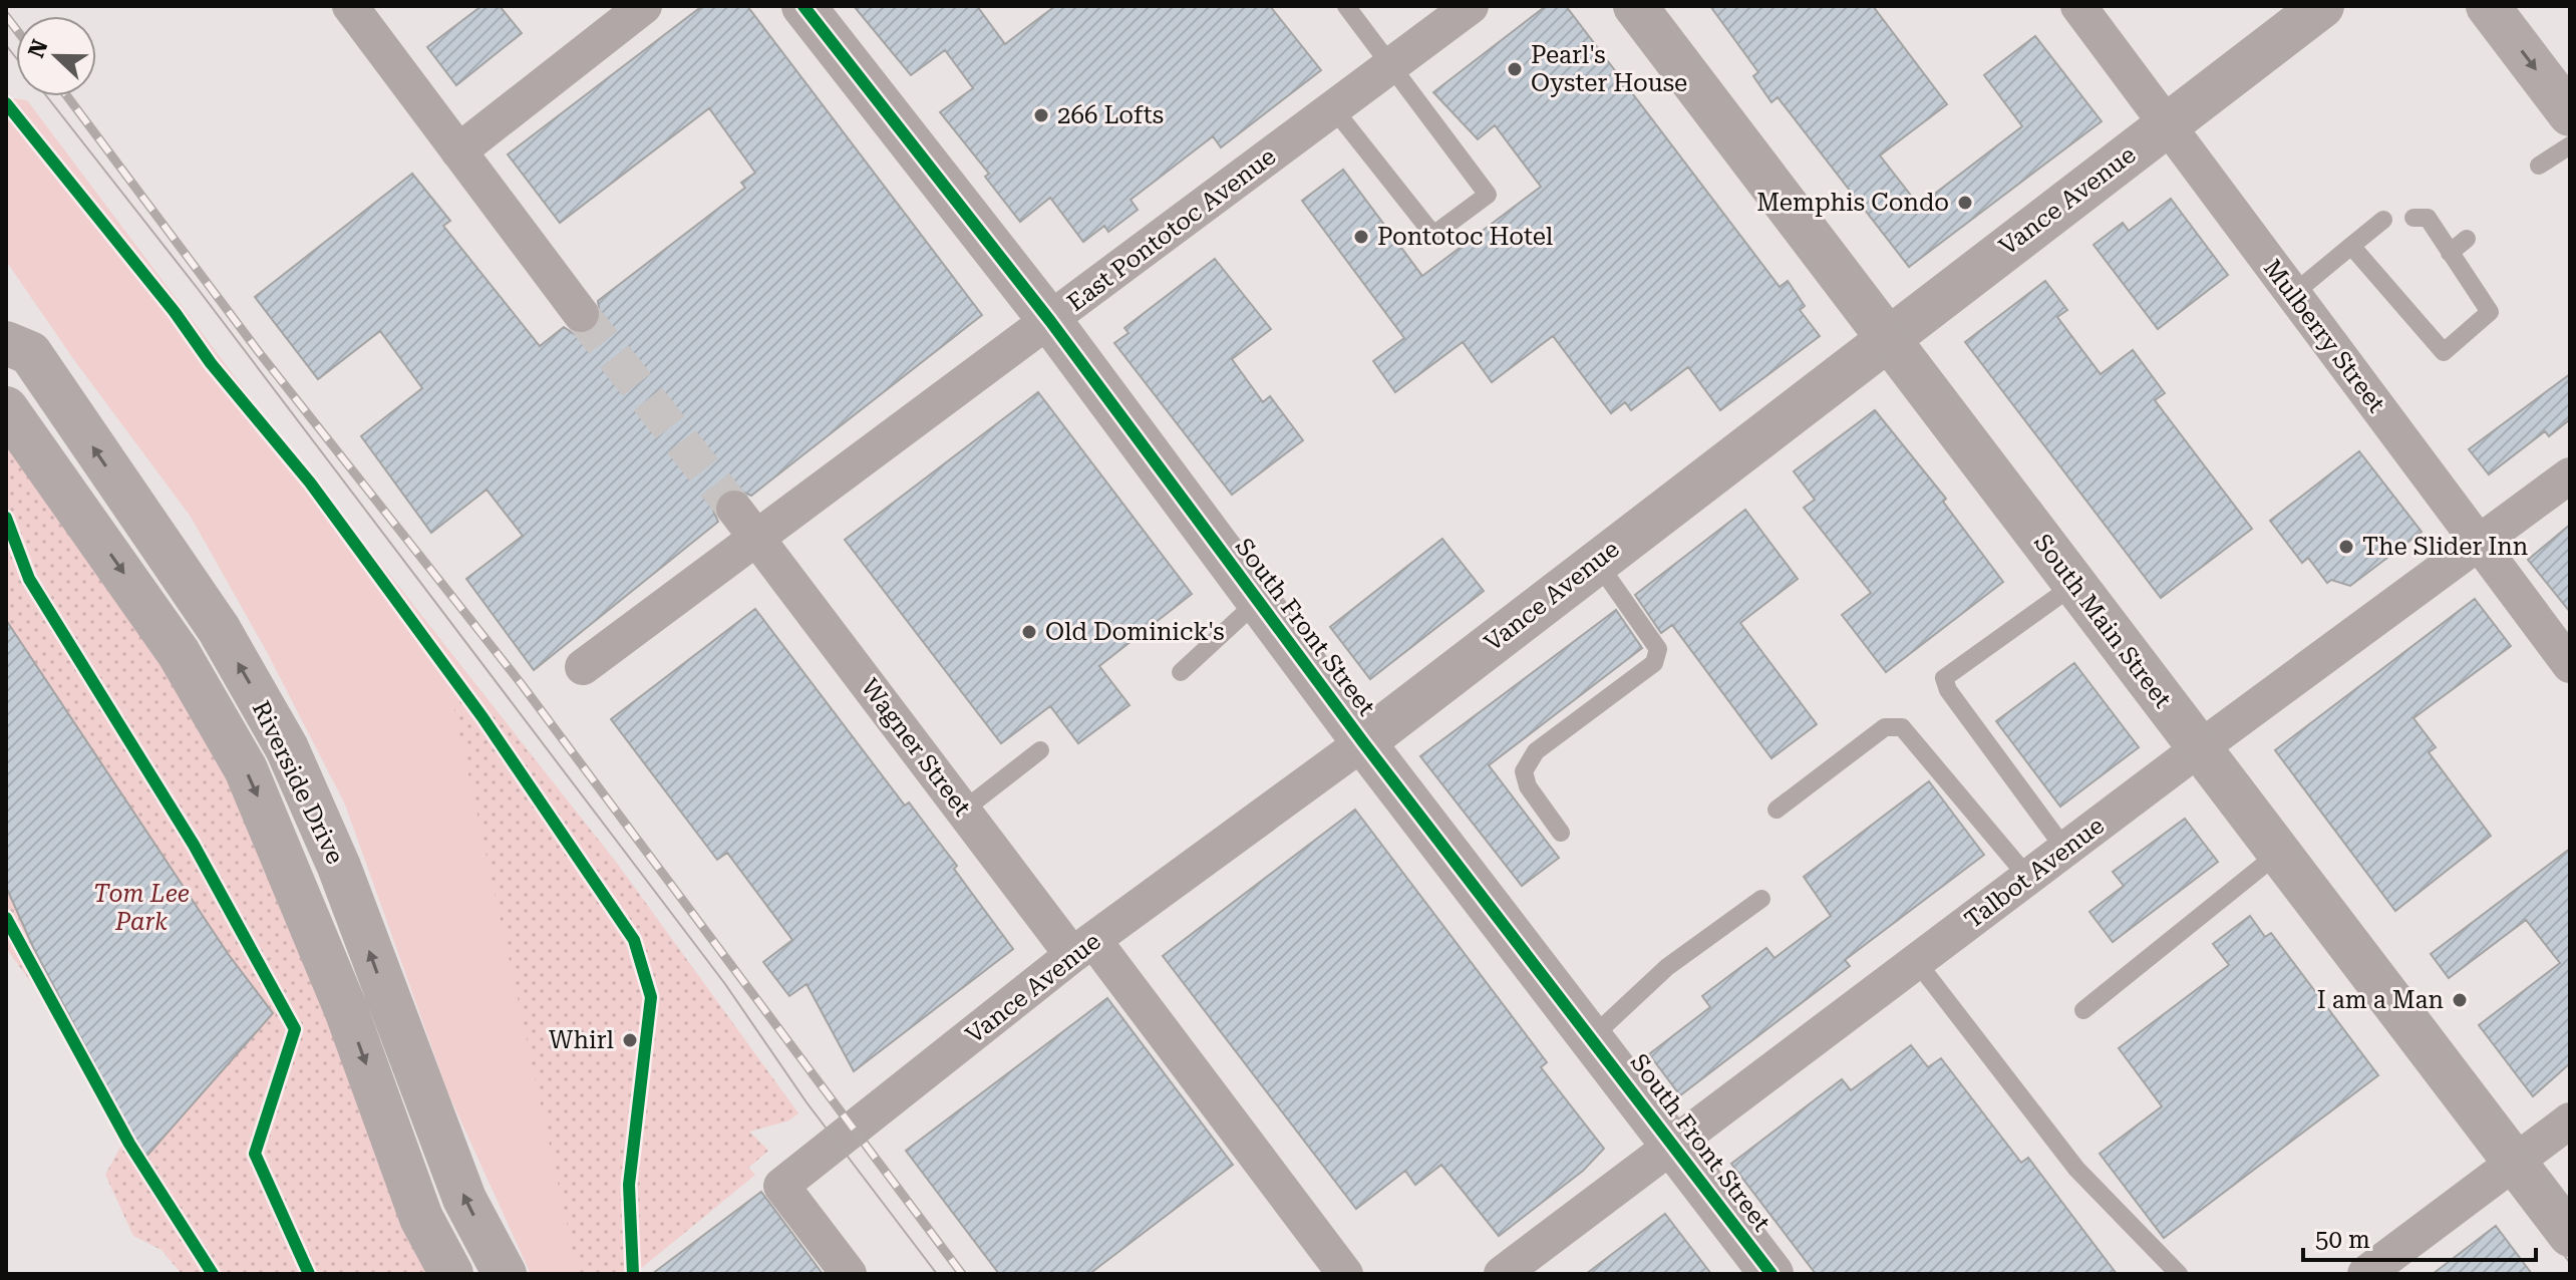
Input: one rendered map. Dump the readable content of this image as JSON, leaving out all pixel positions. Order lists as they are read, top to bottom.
{
  "streets": {
    "main road": [
      "Vance Avenue",
      "South Main Street",
      "South Front Street",
      "Riverside Drive"
    ],
    "street": [
      "East Pontotoc Avenue",
      "Mulberry Street",
      "Wagner Street",
      "Talbot Avenue"
    ]
  },
  "crossings": [
    ["Vance Avenue", "Mulberry Street"],
    ["Vance Avenue", "South Main Street"],
    ["Vance Avenue", "South Front Street"],
    ["Vance Avenue", "Wagner Street"],
    ["East Pontotoc Avenue", "South Front Street"],
    ["East Pontotoc Avenue", "Wagner Street"],
    ["Mulberry Street", "Talbot Avenue"],
    ["South Main Street", "Talbot Avenue"],
    ["South Front Street", "Talbot Avenue"]
  ],
  "parks": ["Tom Lee Park"],
  "places": [
    "Pearl's Oyster House",
    "266 Lofts",
    "Memphis Condo",
    "Pontotoc Hotel",
    "The Slider Inn",
    "Old Dominick's",
    "I am a Man",
    "Whirl"
  ],
  "scale_bar": "50 m",
  "north": "left"
}
